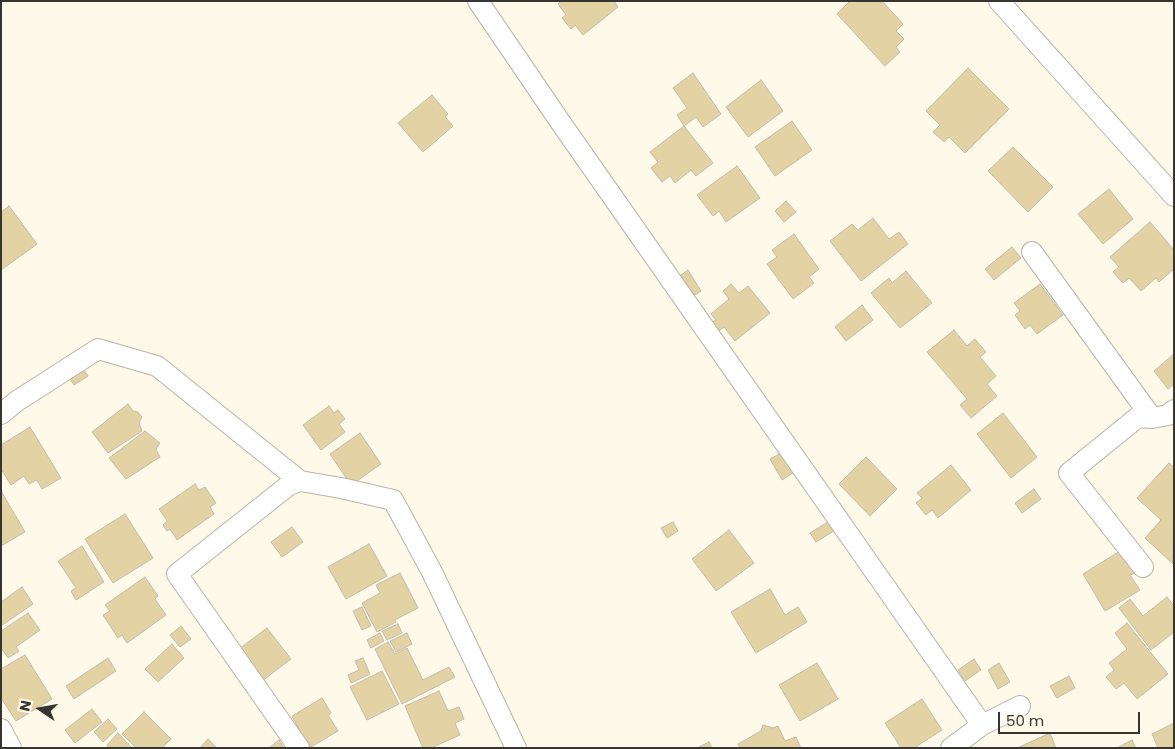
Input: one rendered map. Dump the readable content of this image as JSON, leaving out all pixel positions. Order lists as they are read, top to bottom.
{
  "scale_bar": "50 m",
  "north": "left"
}
